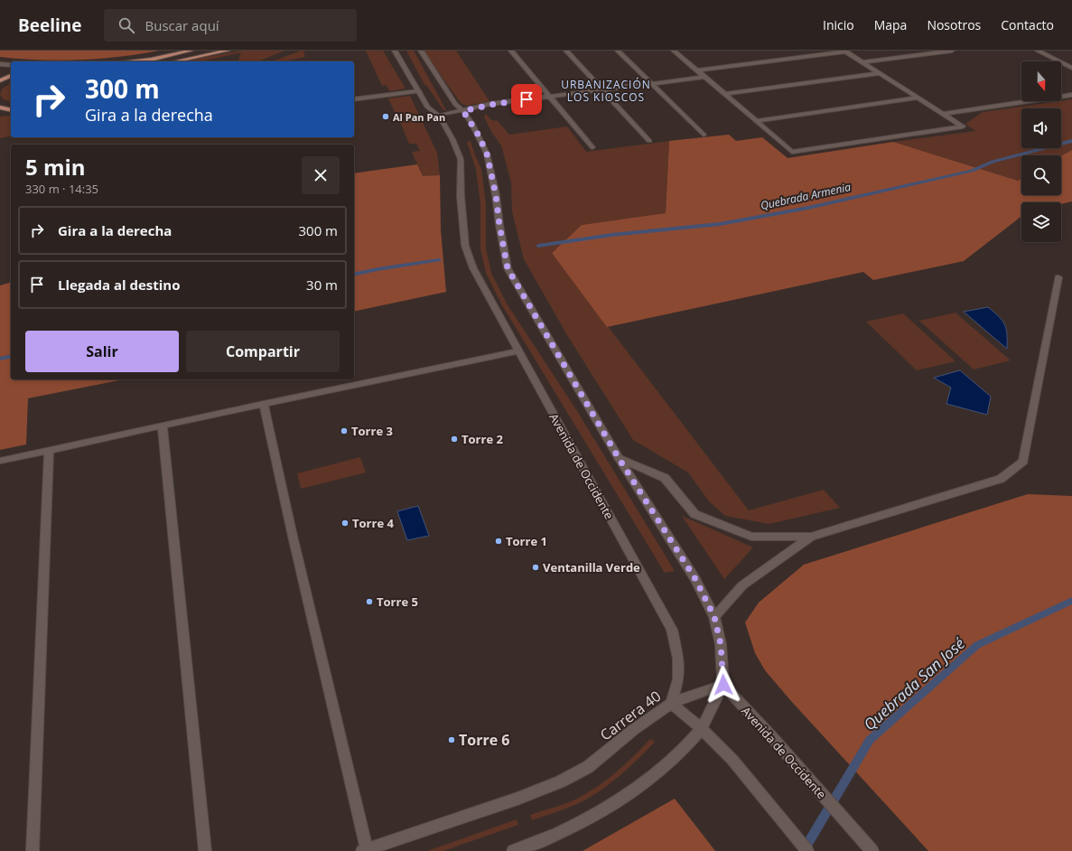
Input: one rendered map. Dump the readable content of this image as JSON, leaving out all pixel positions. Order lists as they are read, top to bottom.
{
  "streets": {
    "street": ["Avenida de Occidente", "Carrera 40"]
  },
  "crossings": [
    ["Avenida de Occidente", "Carrera 40"]
  ],
  "districts": ["URBANIZACIÓN LOS KIOSCOS"],
  "water": ["Quebrada Armenia", "Quebrada San José"],
  "places": [
    "Al Pan Pan",
    "Torre 3",
    "Torre 2",
    "Torre 4",
    "Torre 1",
    "Ventanilla Verde",
    "Torre 5",
    "Torre 6"
  ],
  "north": "bottom",
  "page": {
    "header": "Beeline",
    "search": "Buscar aquí",
    "nav": [
      "Inicio",
      "Mapa",
      "Nosotros",
      "Contacto"
    ],
    "turn": ["300 m", "Gira a la derecha"],
    "heading": ["5 min", "330 m · 14:35"],
    "list": [
      {
        "name": "Gira a la derecha",
        "value": "300 m"
      },
      {
        "name": "Llegada al destino",
        "value": "30 m"
      }
    ],
    "buttons": ["Salir", "Compartir"]
  }
}
